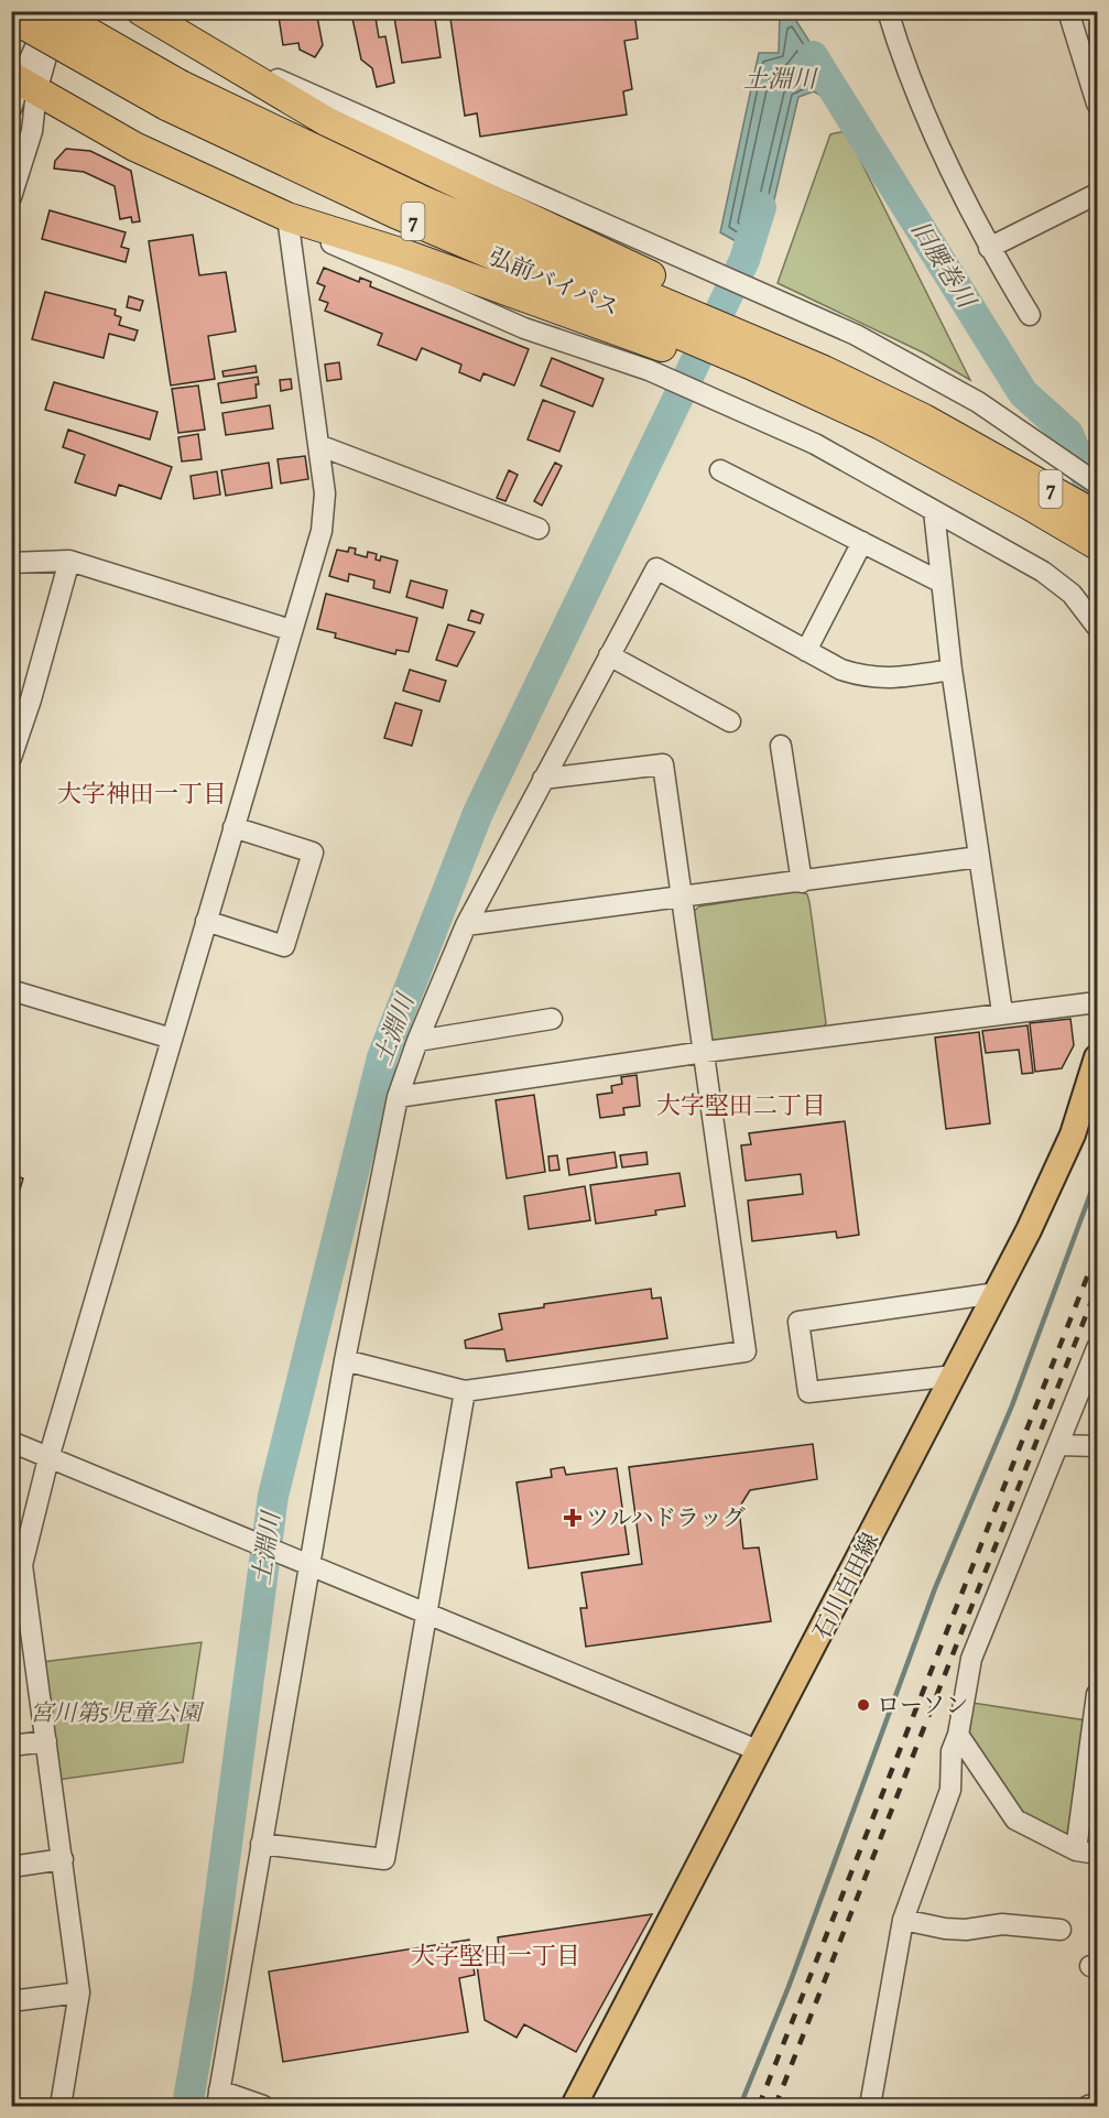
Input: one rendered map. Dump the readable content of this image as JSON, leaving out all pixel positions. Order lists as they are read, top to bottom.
{
  "streets": {
    "highway": ["7", "弘前バイパス"],
    "main road": ["石川百田線"]
  },
  "districts": ["大字神田一丁目", "大字堅田二丁目", "大字堅田一丁目"],
  "water": ["土淵川", "旧腰巻川"],
  "parks": ["宮川第5児童公園"],
  "places": {
    "health": ["ツルハドラッグ"],
    "other": ["ローソン"]
  }
}
